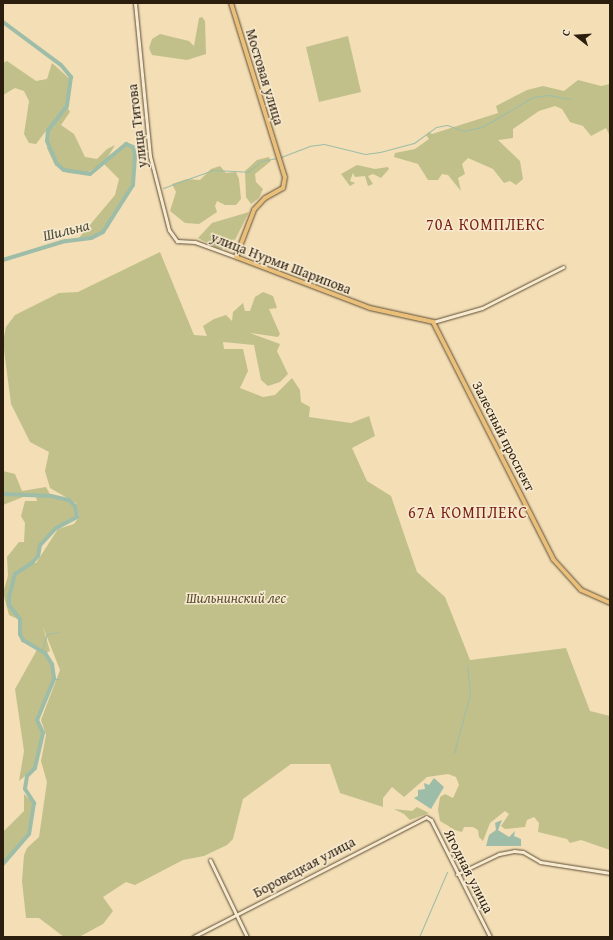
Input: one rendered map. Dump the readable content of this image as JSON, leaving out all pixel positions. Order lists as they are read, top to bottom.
{
  "streets": {
    "main road": ["Мостовая улица", "улица Нурми Шарипова", "Залесный проспект"],
    "street": ["улица Титова", "Боровецкая улица", "Ягодная улица"]
  },
  "crossings": [
    ["Мостовая улица", "улица Нурми Шарипова"],
    ["улица Титова", "улица Нурми Шарипова"],
    ["улица Нурми Шарипова", "Залесный проспект"],
    ["Боровецкая улица", "Ягодная улица"]
  ],
  "districts": ["70А КОМПЛЕКС", "67А КОМПЛЕКС"],
  "water": ["Шильна"],
  "parks": ["Шильнинский лес"],
  "north": "left"
}
